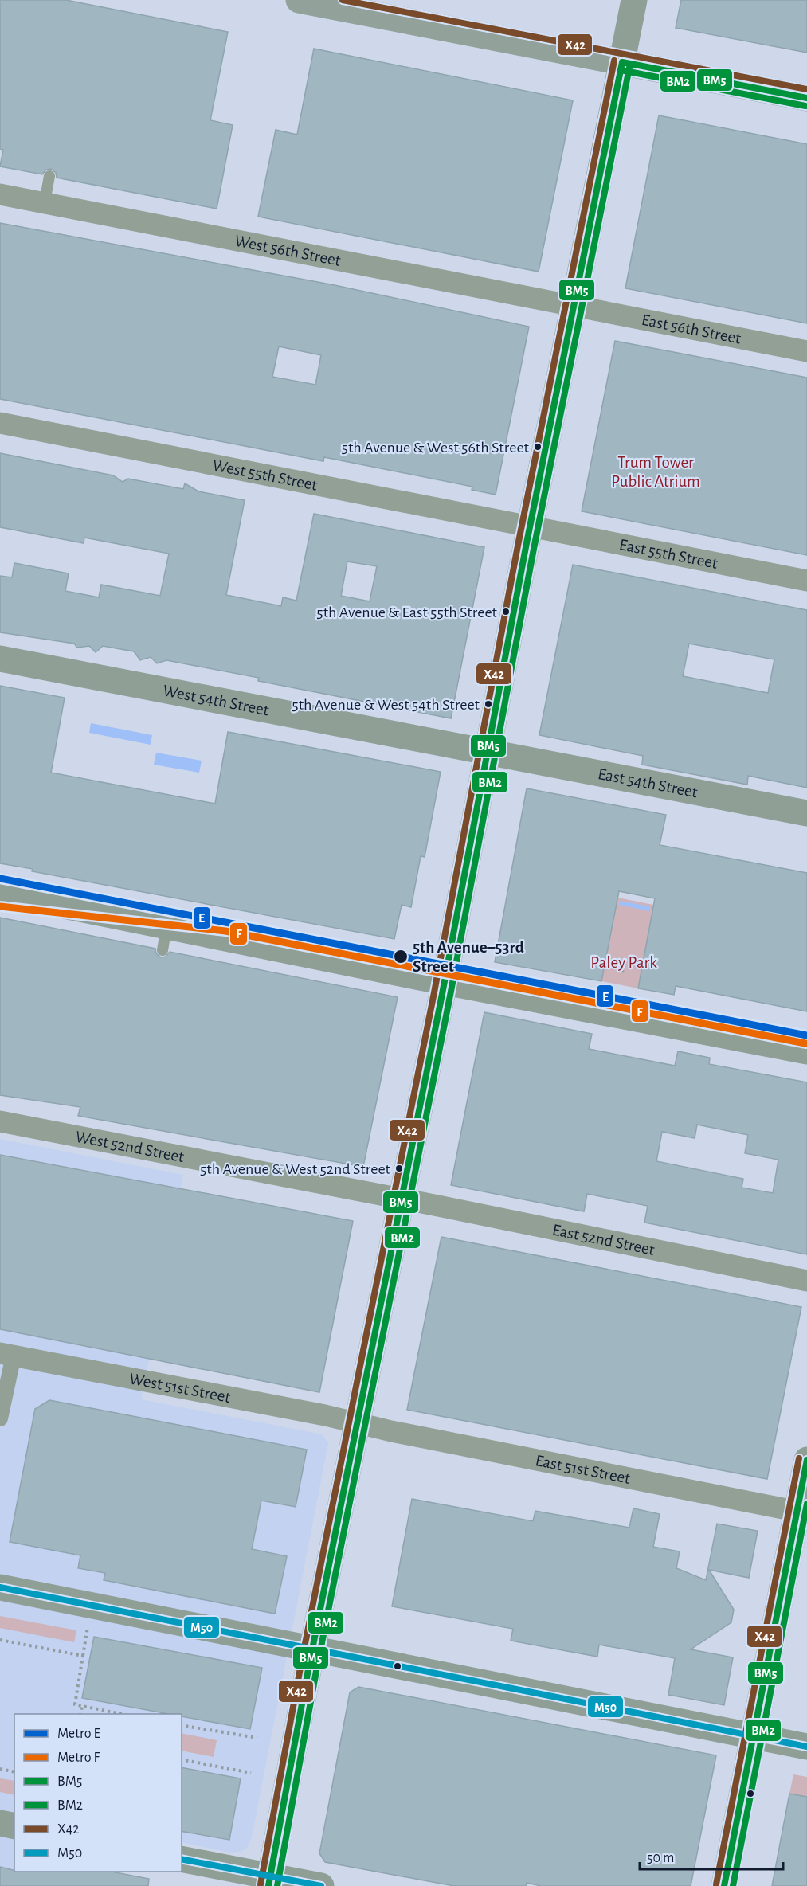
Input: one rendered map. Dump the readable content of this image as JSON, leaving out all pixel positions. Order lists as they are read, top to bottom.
{
  "streets": {
    "main road": ["West 54th Street", "East 54th Street"],
    "street": [
      "West 56th Street",
      "East 56th Street",
      "West 55th Street",
      "East 55th Street",
      "West 52nd Street",
      "East 52nd Street",
      "West 51st Street",
      "East 51st Street"
    ]
  },
  "crossings": [
    ["West 56th Street", "East 56th Street"],
    ["West 55th Street", "East 55th Street"],
    ["West 54th Street", "East 54th Street"],
    ["West 52nd Street", "East 52nd Street"],
    ["West 51st Street", "East 51st Street"]
  ],
  "parks": ["Trum Tower Public Atrium", "Paley Park"],
  "places": [
    "5th Avenue & West 56th Street",
    "5th Avenue & East 55th Street",
    "5th Avenue & West 54th Street",
    "5th Avenue–53rd Street",
    "5th Avenue & West 52nd Street"
  ],
  "lines": [
    "transit line X42",
    "transit line BM5",
    "transit line BM2",
    "metro line E",
    "metro line F",
    "transit line M50"
  ],
  "legend": [
    "Metro E",
    "Metro F",
    "BM5",
    "BM2",
    "X42",
    "M50"
  ],
  "scale_bar": "50 m"
}
